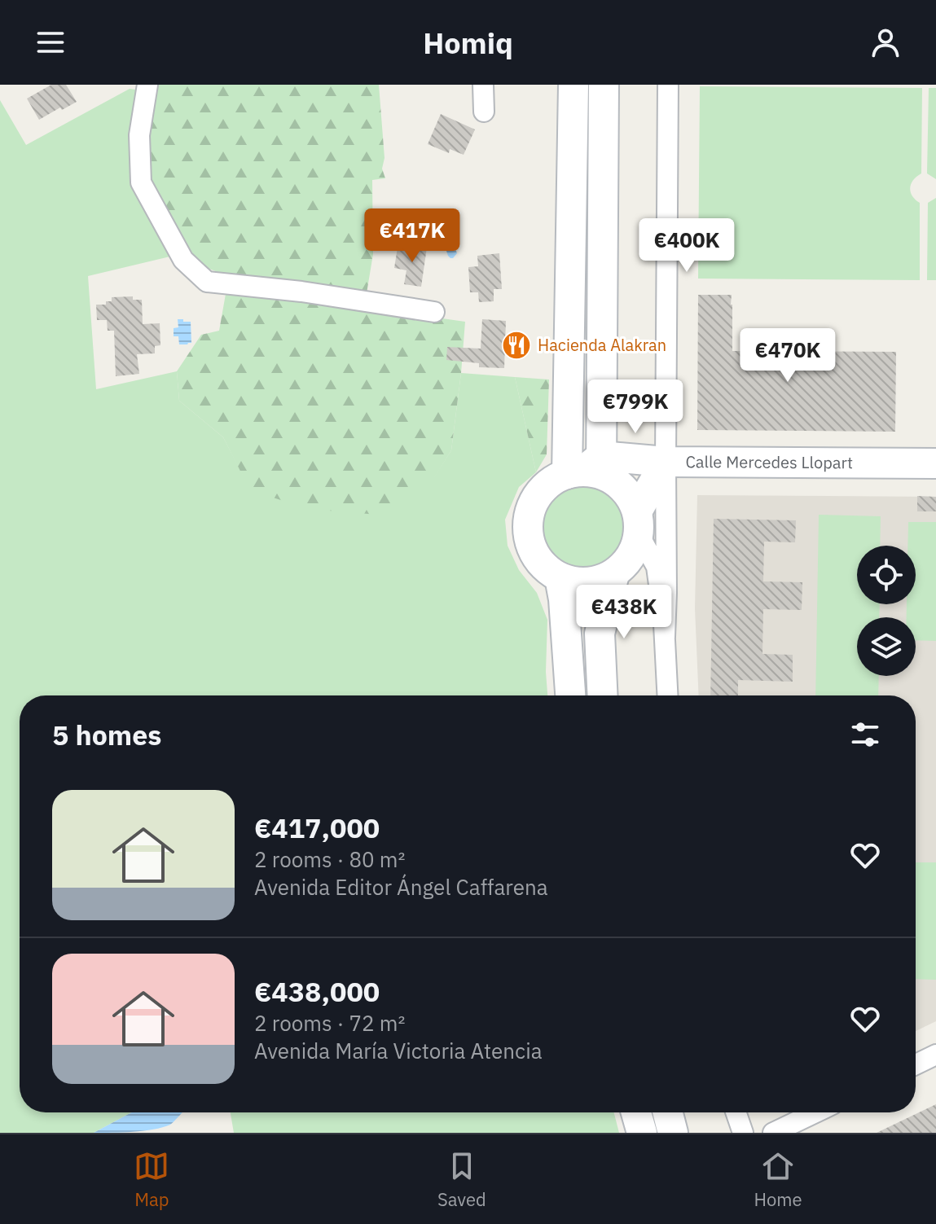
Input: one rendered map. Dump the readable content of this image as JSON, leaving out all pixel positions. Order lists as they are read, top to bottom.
{
  "streets": {
    "main road": ["Calle Mercedes Llopart"]
  },
  "places": {
    "restaurant": ["Hacienda Alakran"]
  },
  "page": {
    "header": "Homiq",
    "price": [
      "€417K",
      "€400K",
      "€470K",
      "€799K",
      "€438K"
    ],
    "heading": "5 homes",
    "list": [
      {
        "name": "€417,000",
        "note": "2 rooms · 80 m² · Avenida Editor Ángel Caffarena"
      },
      {
        "name": "€438,000",
        "note": "2 rooms · 72 m² · Avenida María Victoria Atencia"
      }
    ],
    "tabs": ["Map", "Saved", "Home"]
  }
}
